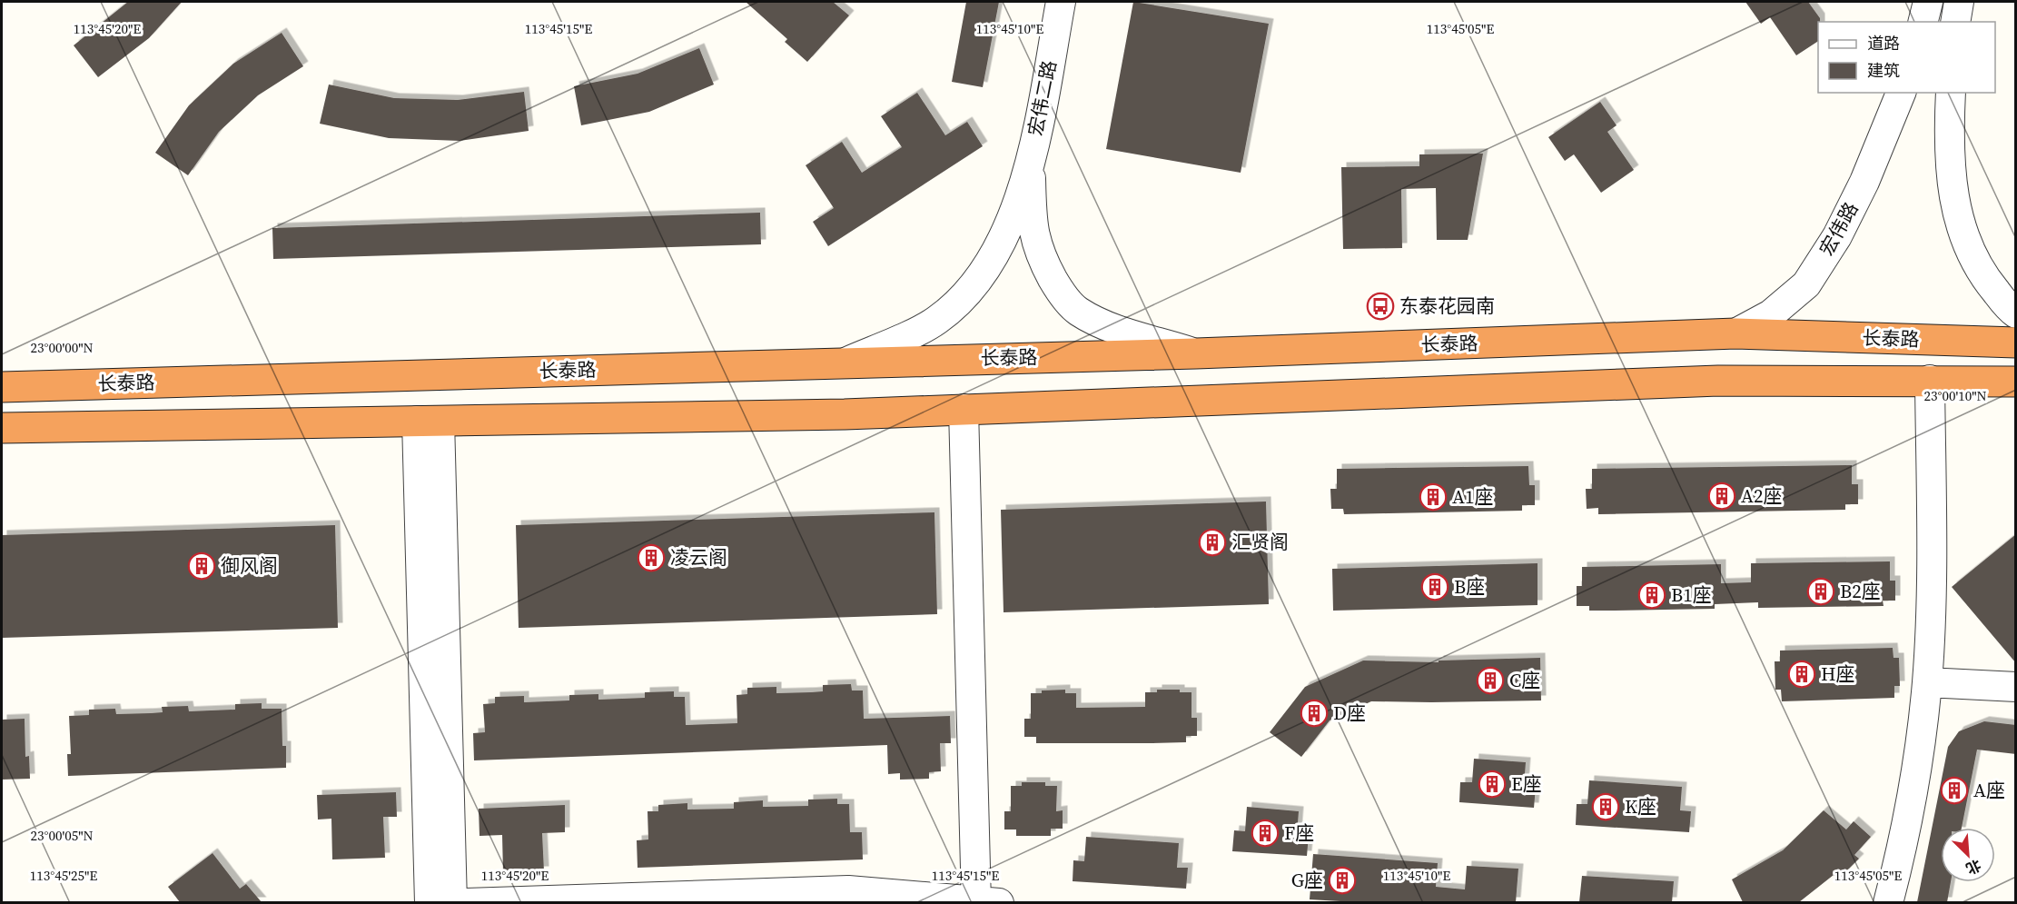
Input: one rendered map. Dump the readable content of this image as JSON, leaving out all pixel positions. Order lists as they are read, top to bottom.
{
  "streets": {
    "highway": ["长泰路"],
    "street": ["宏伟二路", "宏伟路"]
  },
  "crossings": [
    ["宏伟路", "长泰路"]
  ],
  "places": {
    "bus stop": ["东泰花园南"],
    "building": [
      "A2座",
      "A1座",
      "汇贤阁",
      "凌云阁",
      "御风阁",
      "B座",
      "B2座",
      "B1座",
      "H座",
      "C座",
      "D座",
      "E座",
      "A座",
      "K座",
      "F座",
      "G座"
    ]
  },
  "legend": ["道路", "建筑"],
  "north": "bottom right",
  "coordinates": [
    "113°45'20\"E",
    "113°45'15\"E",
    "113°45'10\"E",
    "113°45'05\"E",
    "23°00'00\"N",
    "23°00'10\"N",
    "23°00'05\"N",
    "113°45'25\"E"
  ]
}
